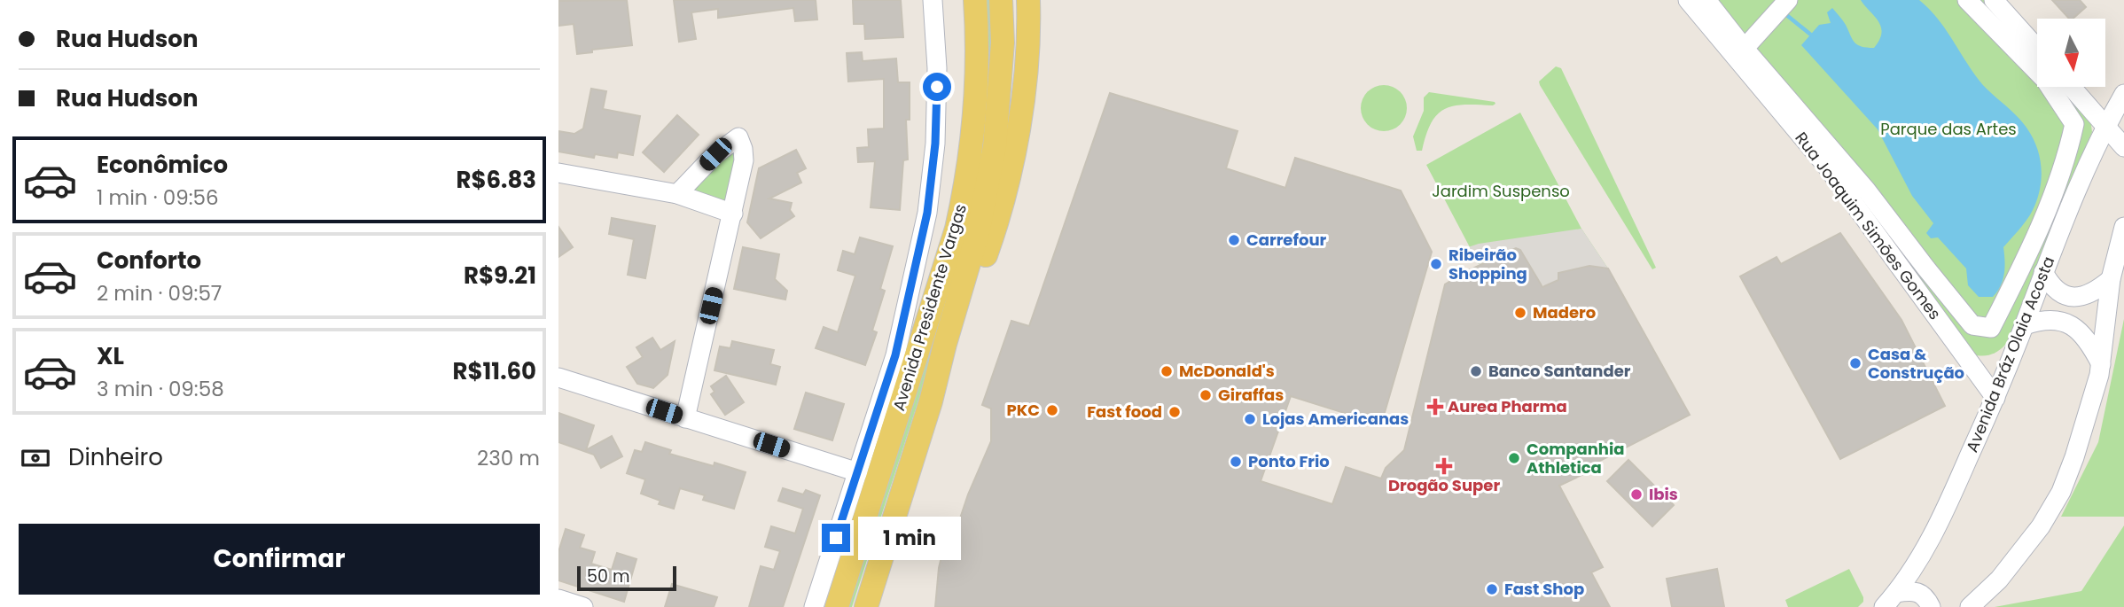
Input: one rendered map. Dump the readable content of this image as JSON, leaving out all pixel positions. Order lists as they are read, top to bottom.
{
  "streets": {
    "main road": ["Avenida Presidente Vargas"],
    "street": ["Rua Joaquim Simões Gomes", "Avenida Bráz Olaia Acosta"]
  },
  "crossings": [
    ["Rua Joaquim Simões Gomes", "Avenida Bráz Olaia Acosta"]
  ],
  "parks": ["Parque das Artes", "Jardim Suspenso"],
  "places": {
    "other": [
      "Carrefour",
      "Ribeirão Shopping",
      "Madero",
      "Casa & Construção",
      "McDonald's",
      "Banco Santander",
      "Giraffas",
      "PKC",
      "Fast food",
      "Lojas Americanas",
      "Companhia Athletica",
      "Ponto Frio",
      "Ibis",
      "Fast Shop"
    ],
    "health": ["Aurea Pharma", "Drogão Super"]
  },
  "scale_bar": "50 m",
  "north": "bottom",
  "page": {
    "banner": ["Rua Hudson", "Rua Hudson"],
    "list": [
      {
        "name": "Econômico",
        "note": "1 min · 09:56",
        "value": "R$6.83"
      },
      {
        "name": "Conforto",
        "note": "2 min · 09:57",
        "value": "R$9.21"
      },
      {
        "name": "XL",
        "note": "3 min · 09:58",
        "value": "R$11.60"
      }
    ],
    "pay": ["Dinheiro", "230 m"],
    "buttons": "Confirmar",
    "bubble": "1 min",
    "scale": "50 m"
  }
}
